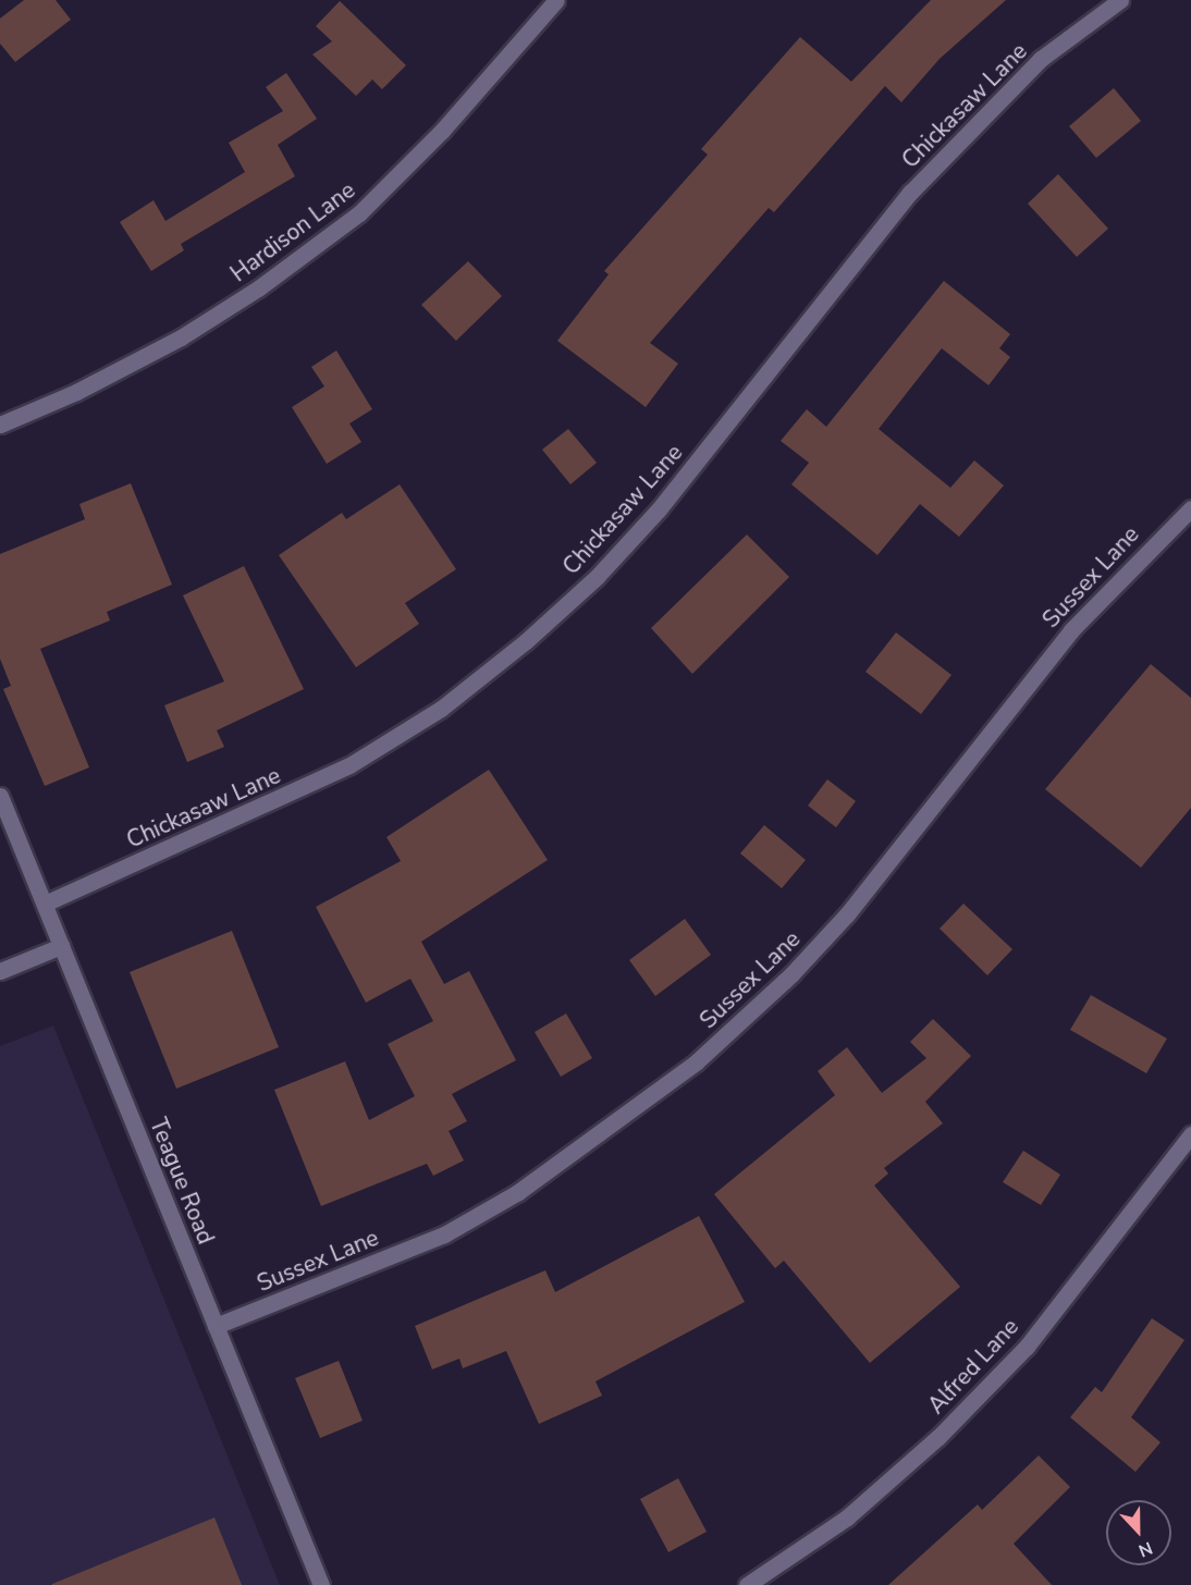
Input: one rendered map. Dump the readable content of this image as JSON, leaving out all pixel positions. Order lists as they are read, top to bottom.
{
  "streets": {
    "street": [
      "Chickasaw Lane",
      "Hardison Lane",
      "Sussex Lane",
      "Teague Road",
      "Alfred Lane"
    ]
  },
  "crossings": [
    ["Chickasaw Lane", "Teague Road"],
    ["Sussex Lane", "Teague Road"]
  ],
  "north": "bottom"
}
